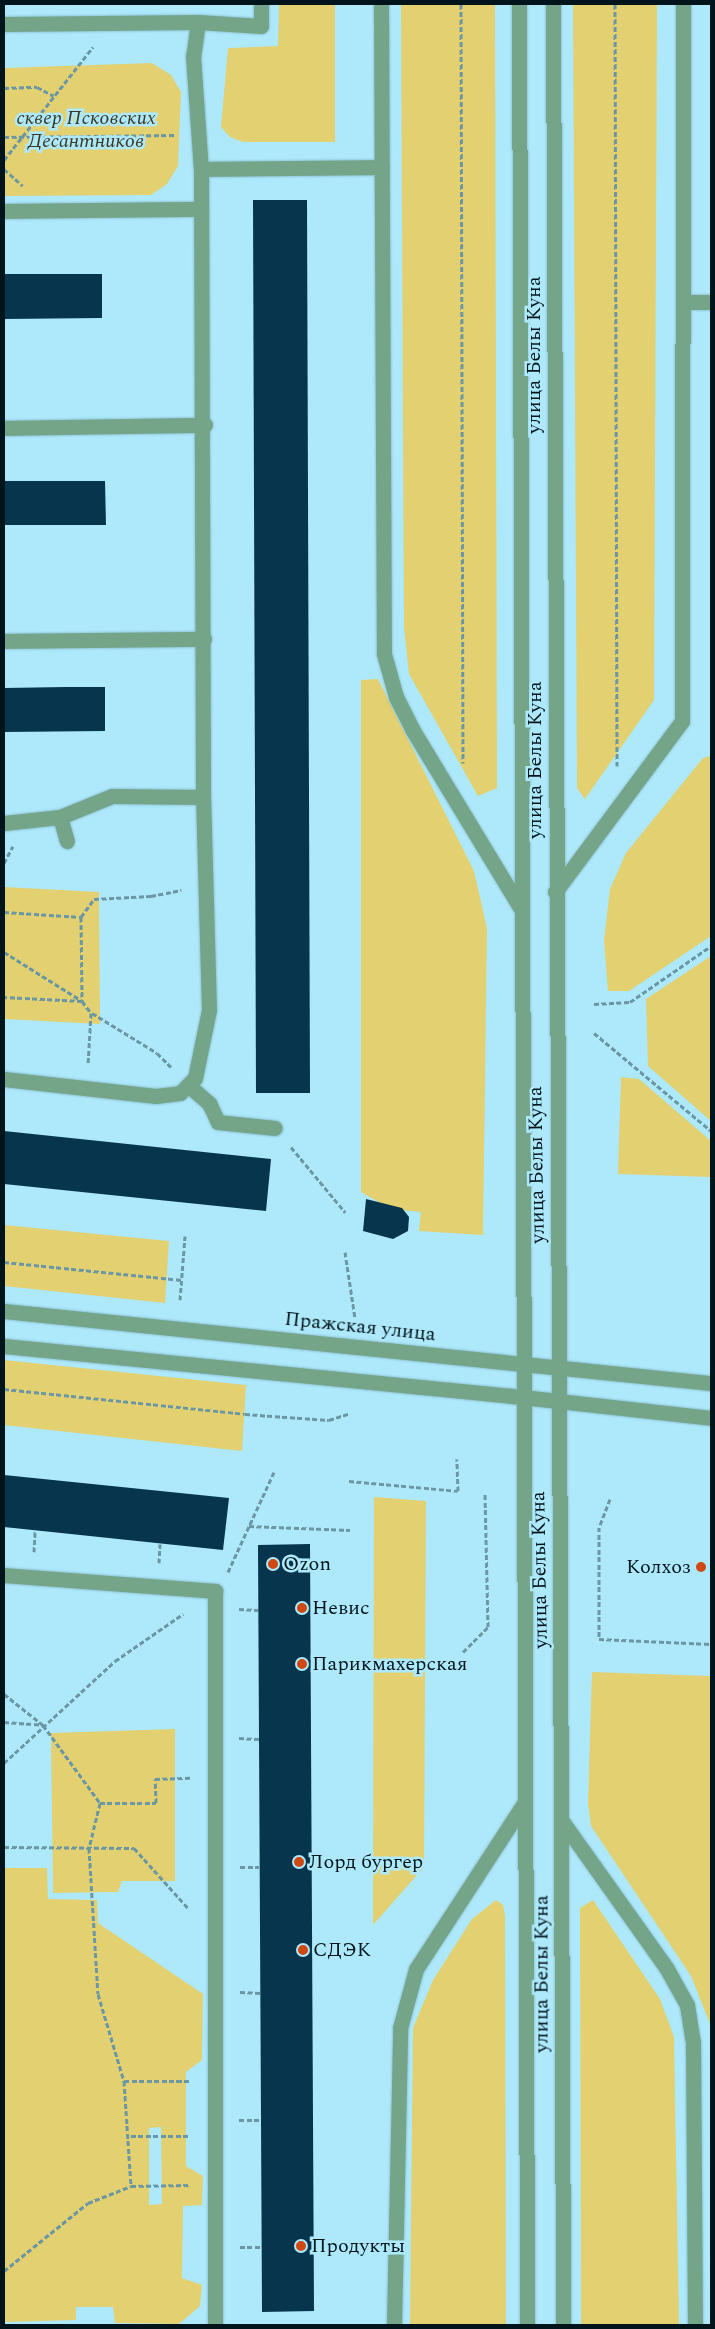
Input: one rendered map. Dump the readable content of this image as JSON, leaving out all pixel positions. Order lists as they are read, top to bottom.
{
  "streets": {
    "street": ["улица Белы Куна", "Пражская улица"]
  },
  "crossings": [
    ["улица Белы Куна", "Пражская улица"]
  ],
  "parks": ["сквер Псковских Десантников"],
  "places": [
    "Ozon",
    "Колхоз",
    "Невис",
    "Парикмахерская",
    "Лорд бургер",
    "СДЭК",
    "Продукты"
  ]
}
